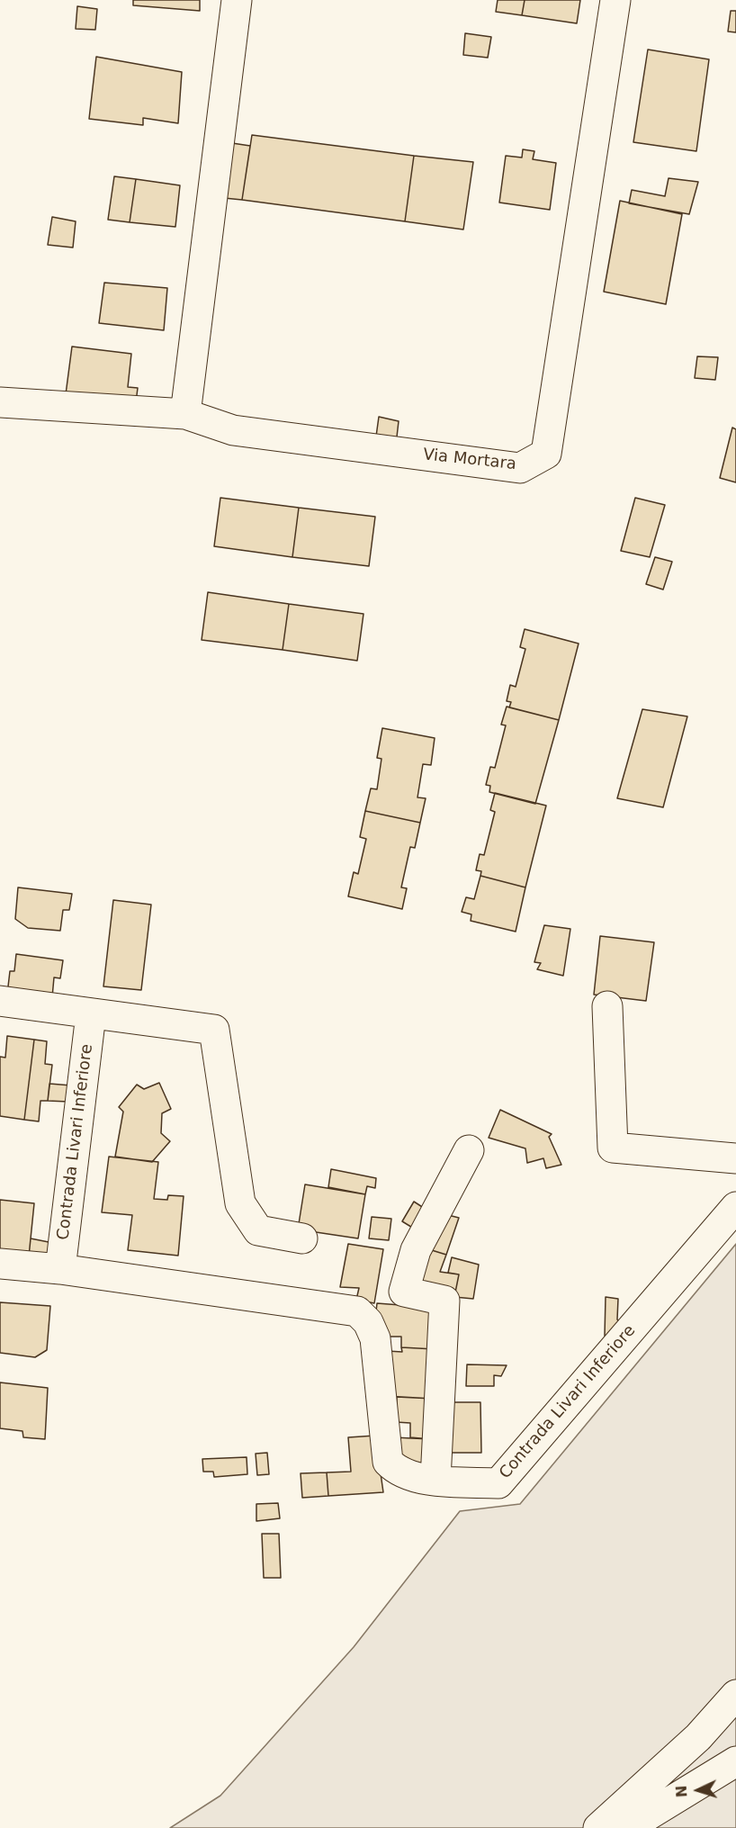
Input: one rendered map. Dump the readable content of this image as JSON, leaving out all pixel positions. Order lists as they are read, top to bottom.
{
  "streets": {
    "street": ["Via Mortara", "Contrada Livari Inferiore"]
  },
  "north": "left"
}
